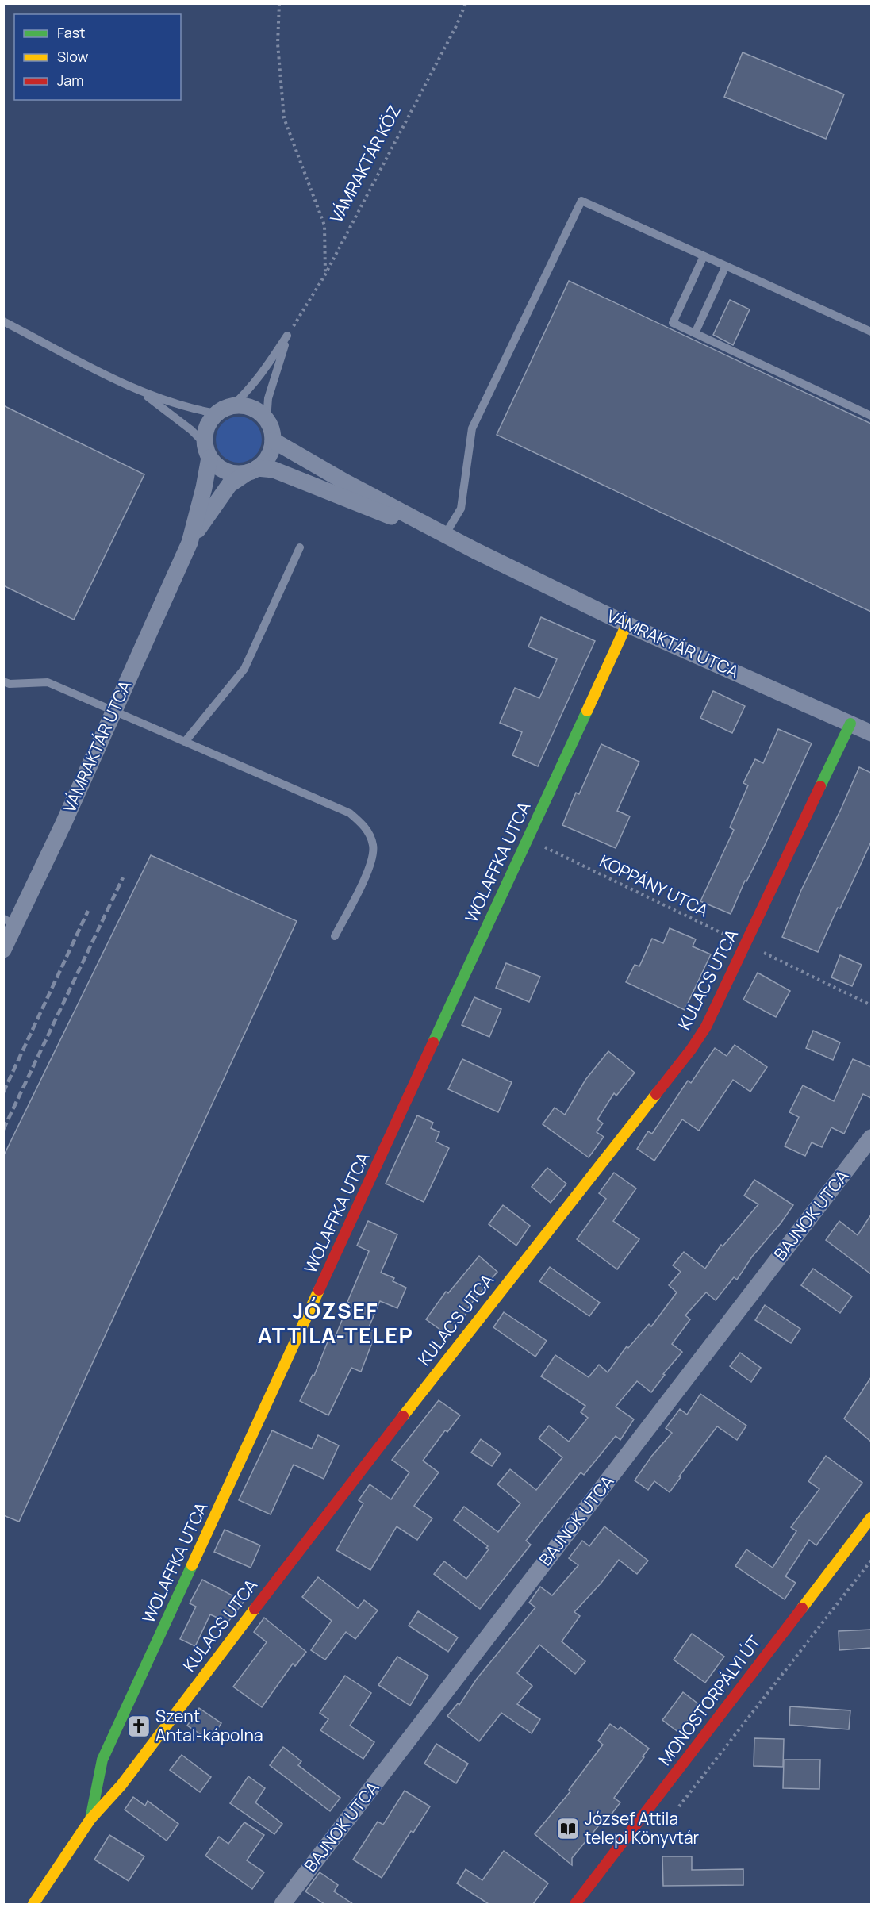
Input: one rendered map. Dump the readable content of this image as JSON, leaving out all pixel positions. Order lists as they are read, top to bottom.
{
  "streets": {
    "street": [
      "VÁMRAKTÁR UTCA",
      "WOLAFFKA UTCA",
      "KULACS UTCA",
      "BAJNOK UTCA",
      "MONOSTORPÁLYI ÚT"
    ],
    "path": ["VÁMRAKTÁR KÖZ", "KOPPÁNY UTCA"]
  },
  "crossings": [
    ["VÁMRAKTÁR UTCA", "WOLAFFKA UTCA"],
    ["VÁMRAKTÁR UTCA", "KULACS UTCA"],
    ["WOLAFFKA UTCA", "KOPPÁNY UTCA"],
    ["WOLAFFKA UTCA", "KULACS UTCA"],
    ["KOPPÁNY UTCA", "KULACS UTCA"]
  ],
  "districts": ["JÓZSEF ATTILA-TELEP"],
  "places": {
    "church": ["Szent Antal-kápolna"],
    "library": ["József Attila telepi Könyvtár"]
  },
  "legend": ["Fast", "Slow", "Jam"]
}
